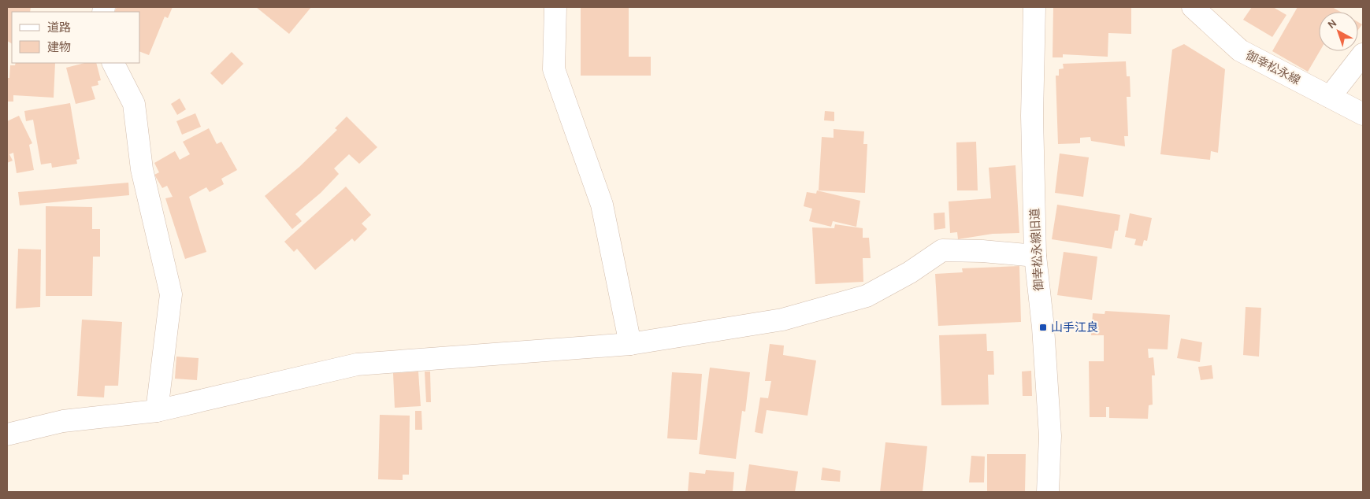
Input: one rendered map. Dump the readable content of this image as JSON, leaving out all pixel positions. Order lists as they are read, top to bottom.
{
  "streets": {
    "street": ["御幸松永線", "御幸松永線旧道"]
  },
  "places": {
    "transit": ["山手江良"]
  },
  "legend": ["道路", "建物"],
  "north": "top left"
}
